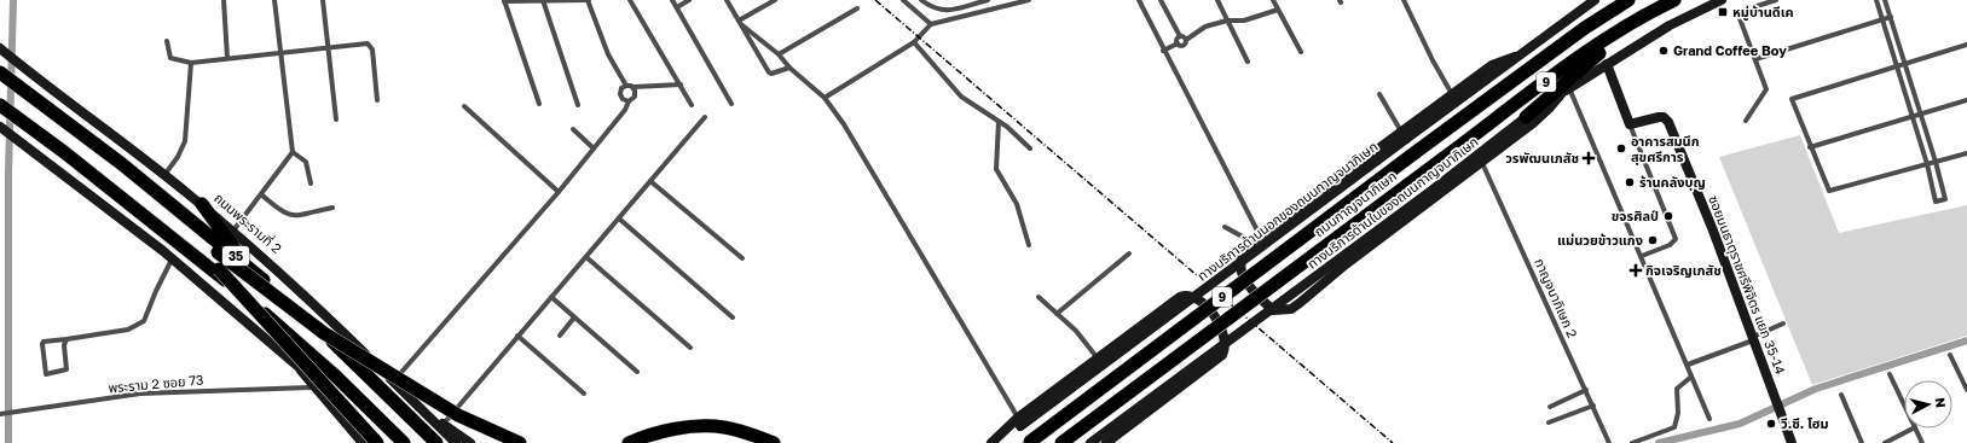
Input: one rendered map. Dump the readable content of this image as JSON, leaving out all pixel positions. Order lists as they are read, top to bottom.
{
  "streets": {
    "highway": ["9", "ถนนกาญจนาภิเษก", "35"],
    "main road": [
      "ทางบริการด้านในของถนนกาญจนาภิเษก",
      "ทางบริการด้านนอกของถนนกาญจนาภิเษก",
      "ถนนพระรามที่ 2",
      "ซอยมนธาตุราชศรีพิจิตร แยก 35-14"
    ],
    "street": ["กาญจนาภิเษก 2", "พระราม 2 ซอย 73"]
  },
  "places": {
    "transit": ["หมู่บ้านดีเค"],
    "other": [
      "Grand Coffee Boy",
      "อาคารสมนึก สุขศรีการ",
      "ร้านคลังบุญ",
      "ขจรศิลป์",
      "แม่นวยข้าวแกง",
      "วี.ซี. โฮม"
    ],
    "health": ["วรพัฒนเภสัช", "กิจเจริญเภสัช"]
  },
  "north": "right"
}
